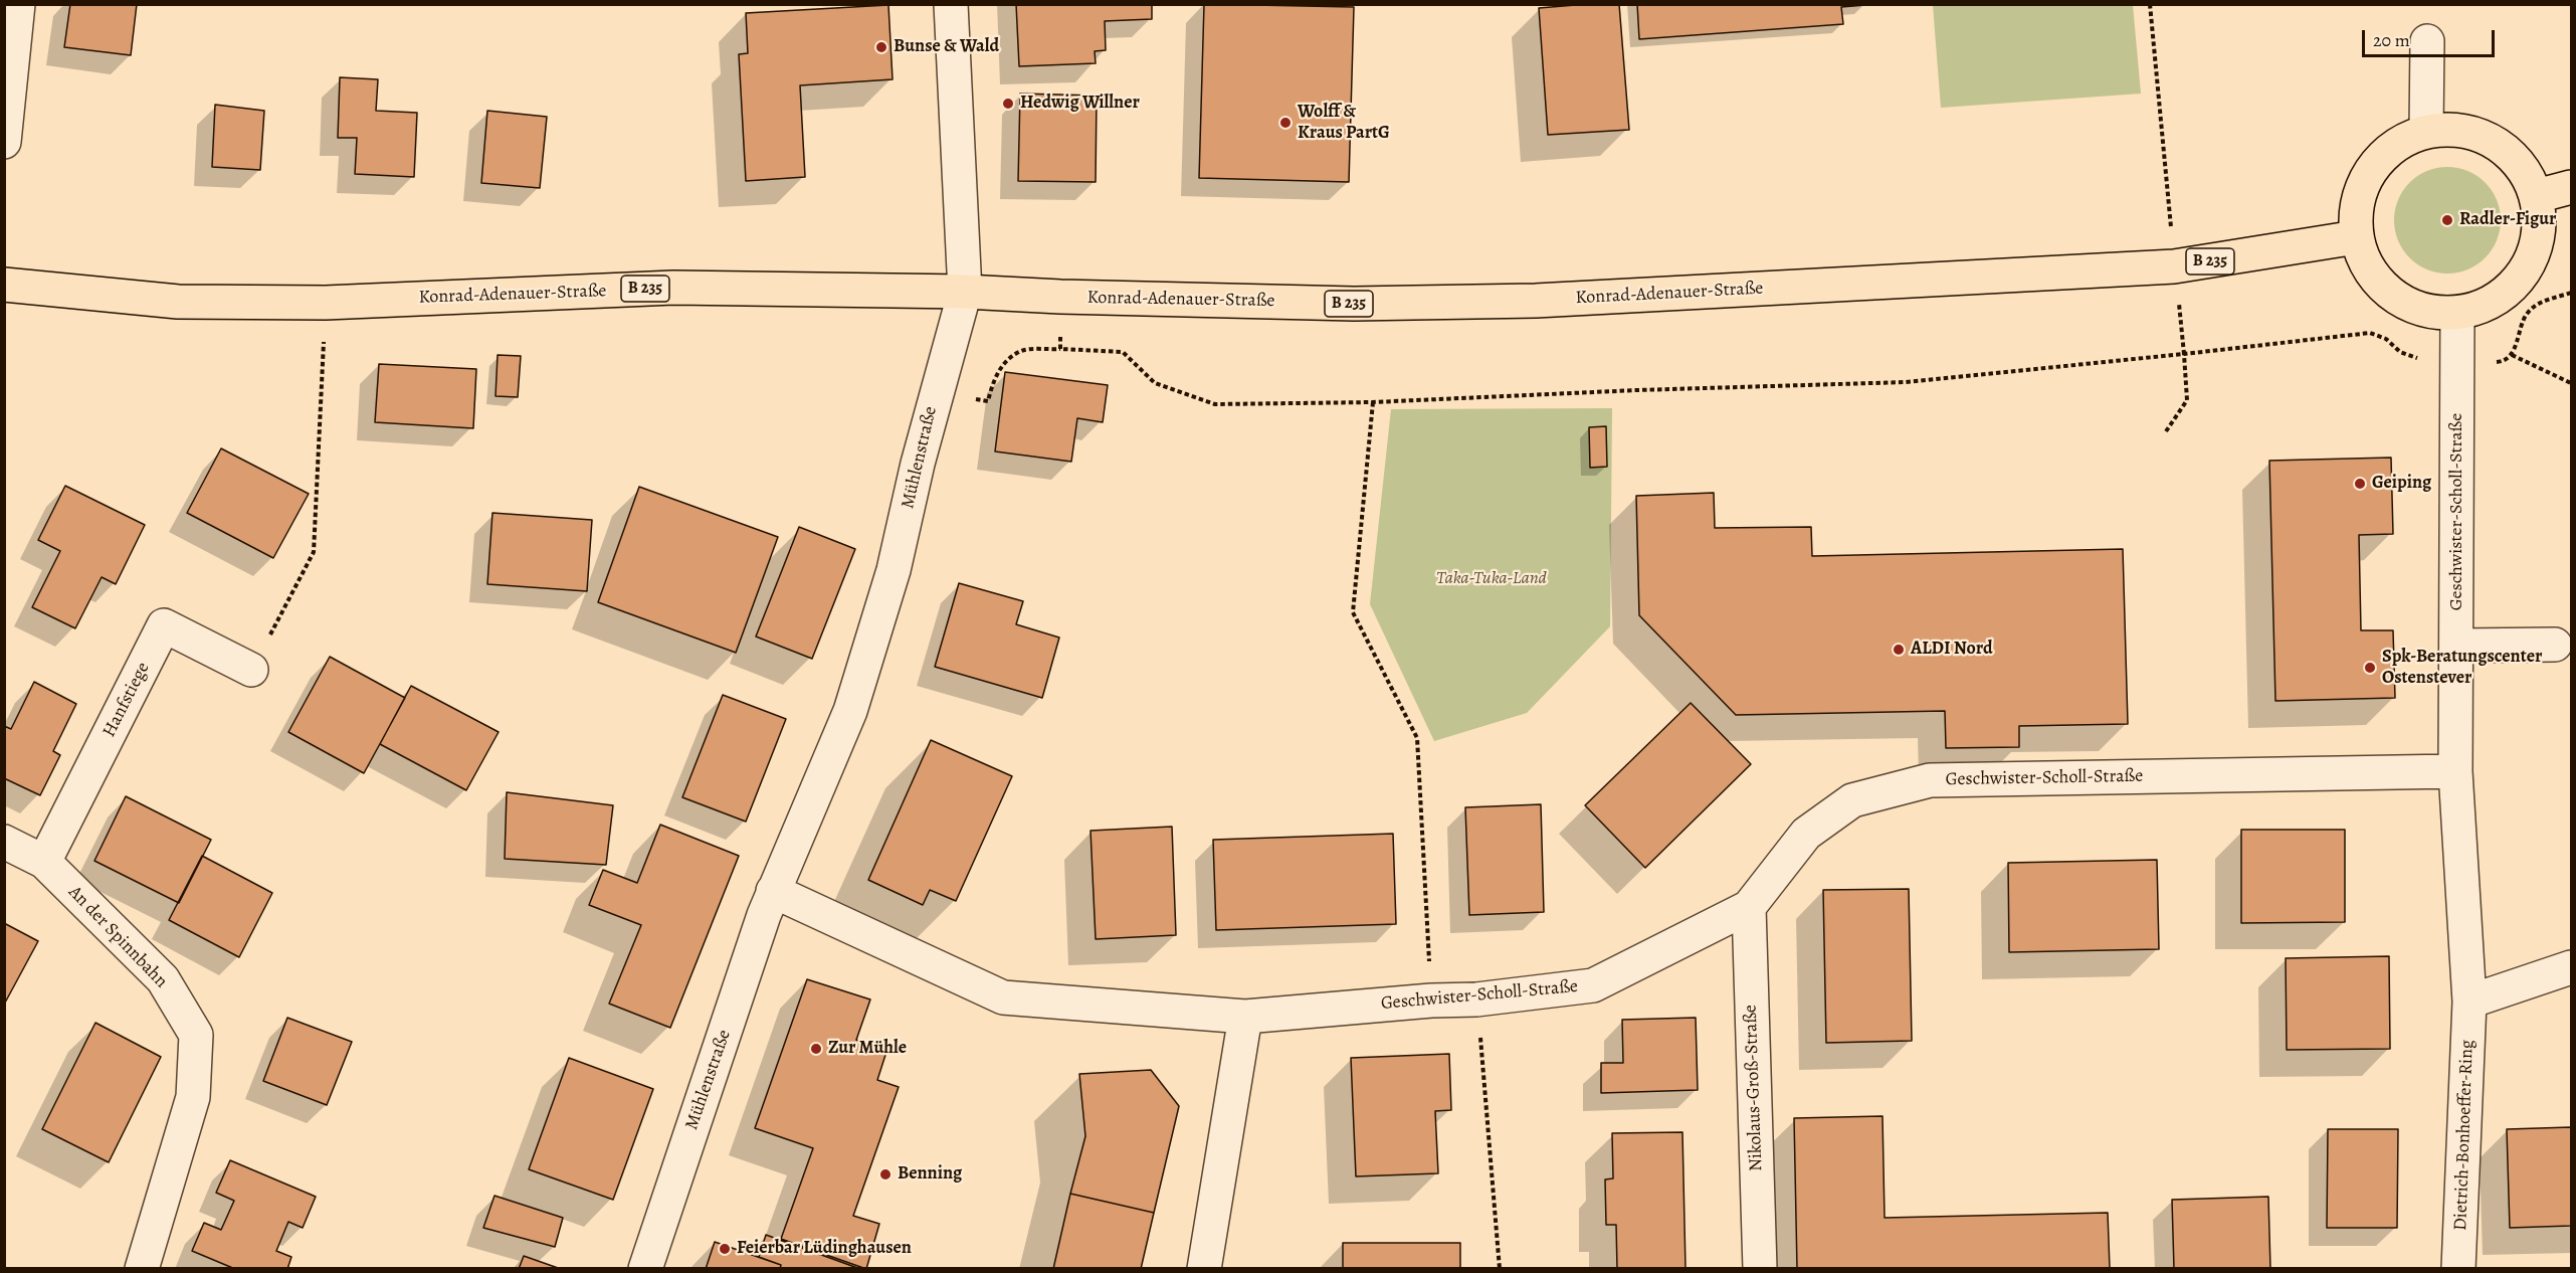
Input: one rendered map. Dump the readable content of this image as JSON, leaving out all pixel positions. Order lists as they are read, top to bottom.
{
  "streets": {
    "main road": ["B 235", "Konrad-Adenauer-Straße"],
    "street": [
      "Mühlenstraße",
      "Geschwister-Scholl-Straße",
      "Hanfstiege",
      "An der Spinnbahn",
      "Nikolaus-Groß-Straße",
      "Dietrich-Bonhoeffer-Ring"
    ]
  },
  "crossings": [
    ["Konrad-Adenauer-Straße", "Mühlenstraße"],
    ["Konrad-Adenauer-Straße", "Geschwister-Scholl-Straße"],
    ["Mühlenstraße", "Geschwister-Scholl-Straße"],
    ["Geschwister-Scholl-Straße", "Nikolaus-Groß-Straße"],
    ["Geschwister-Scholl-Straße", "Dietrich-Bonhoeffer-Ring"],
    ["Hanfstiege", "An der Spinnbahn"]
  ],
  "parks": ["Taka-Tuka-Land"],
  "places": [
    "Bunse & Wald",
    "Hedwig Willner",
    "Wolff & Kraus PartG",
    "Radler-Figur",
    "Geiping",
    "ALDI Nord",
    "Spk-Beratungscenter Ostenstever",
    "Zur Mühle",
    "Benning",
    "Feierbar Lüdinghausen"
  ],
  "scale_bar": "20 m"
}
